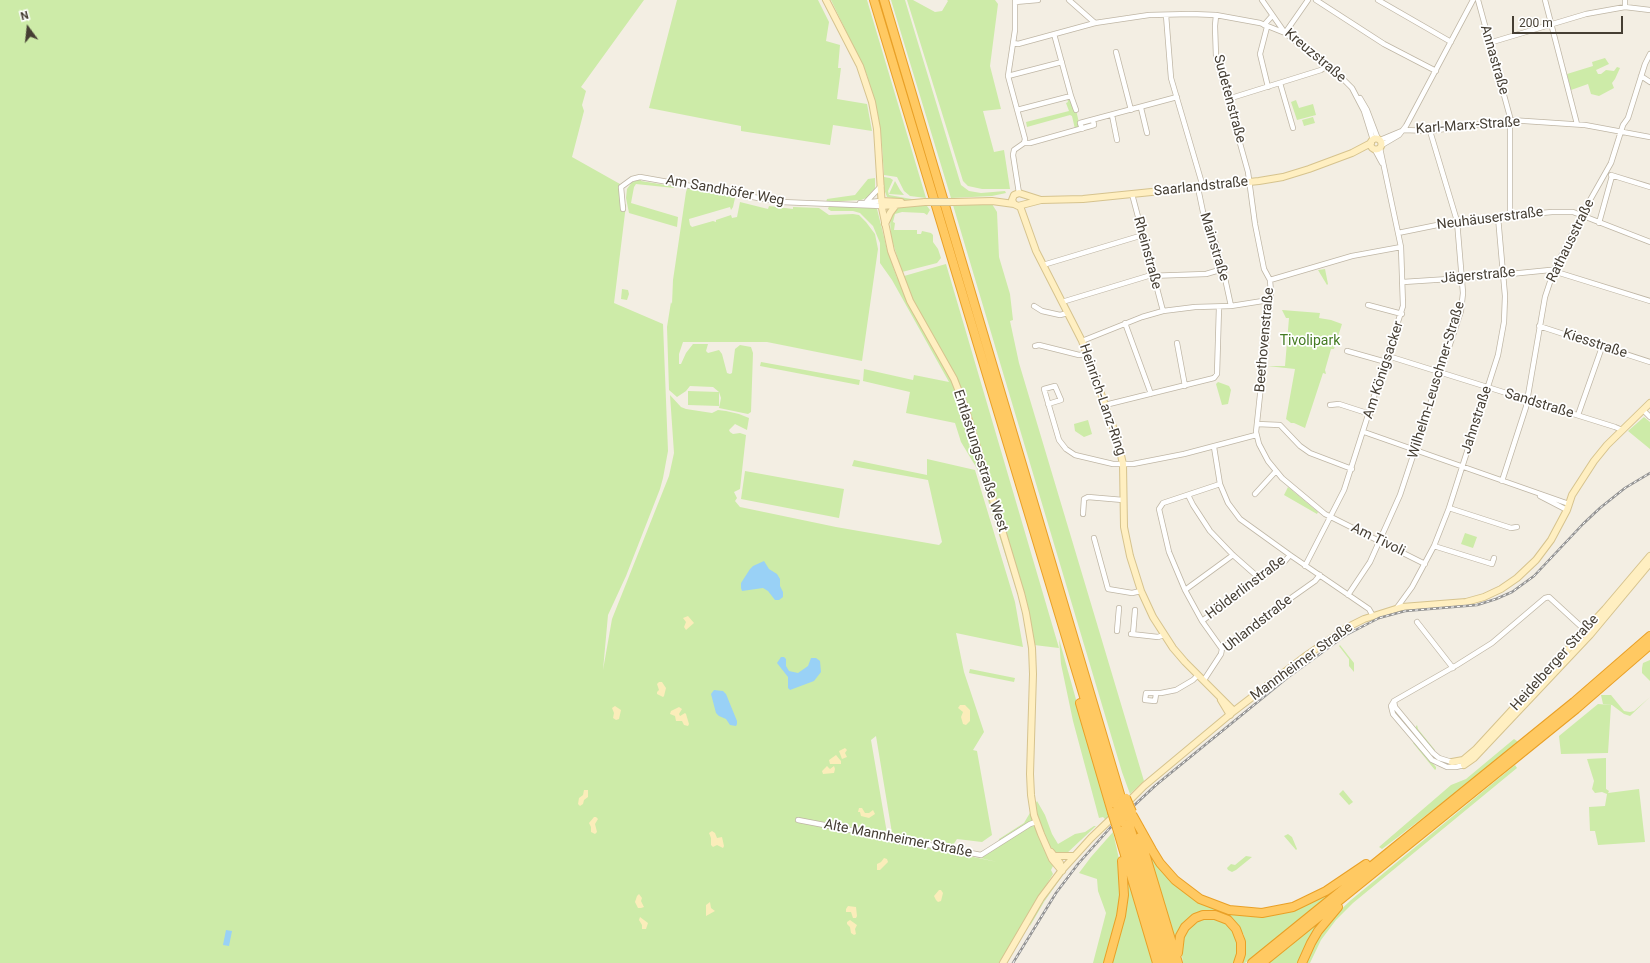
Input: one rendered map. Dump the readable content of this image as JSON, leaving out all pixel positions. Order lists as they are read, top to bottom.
{
  "streets": {
    "main road": [
      "Saarlandstraße",
      "Am Sandhöfer Weg",
      "Heinrich-Lanz-Ring",
      "Entlastungsstraße West",
      "Mannheimer Straße",
      "Heidelberger Straße"
    ],
    "street": [
      "Kreuzstraße",
      "Annastraße",
      "Sudetenstraße",
      "Karl-Marx-Straße",
      "Neuhäuserstraße",
      "Rathausstraße",
      "Mainstraße",
      "Rheinstraße",
      "Jägerstraße",
      "Beethovenstraße",
      "Kiesstraße",
      "Am Königsacker",
      "Wilhelm-Leuschner-Straße",
      "Sandstraße",
      "Jahnstraße",
      "Am Tivoli",
      "Hölderlinstraße",
      "Uhlandstraße",
      "Alte Mannheimer Straße"
    ]
  },
  "crossings": [
    ["Kreuzstraße", "Karl-Marx-Straße"],
    ["Kreuzstraße", "Saarlandstraße"],
    ["Kreuzstraße", "Am Königsacker"],
    ["Annastraße", "Karl-Marx-Straße"],
    ["Annastraße", "Neuhäuserstraße"],
    ["Sudetenstraße", "Saarlandstraße"],
    ["Sudetenstraße", "Beethovenstraße"],
    ["Karl-Marx-Straße", "Saarlandstraße"],
    ["Karl-Marx-Straße", "Rathausstraße"],
    ["Karl-Marx-Straße", "Am Königsacker"],
    ["Karl-Marx-Straße", "Wilhelm-Leuschner-Straße"],
    ["Saarlandstraße", "Am Sandhöfer Weg"],
    ["Saarlandstraße", "Mainstraße"],
    ["Saarlandstraße", "Rheinstraße"],
    ["Saarlandstraße", "Beethovenstraße"],
    ["Saarlandstraße", "Am Königsacker"],
    ["Saarlandstraße", "Heinrich-Lanz-Ring"],
    ["Am Sandhöfer Weg", "Entlastungsstraße West"],
    ["Neuhäuserstraße", "Rathausstraße"],
    ["Neuhäuserstraße", "Am Königsacker"],
    ["Neuhäuserstraße", "Wilhelm-Leuschner-Straße"],
    ["Neuhäuserstraße", "Jahnstraße"],
    ["Rathausstraße", "Jägerstraße"],
    ["Rathausstraße", "Kiesstraße"],
    ["Rathausstraße", "Sandstraße"],
    ["Jägerstraße", "Am Königsacker"],
    ["Jägerstraße", "Wilhelm-Leuschner-Straße"],
    ["Jägerstraße", "Jahnstraße"],
    ["Beethovenstraße", "Am Königsacker"],
    ["Beethovenstraße", "Am Tivoli"],
    ["Am Königsacker", "Sandstraße"],
    ["Am Königsacker", "Am Tivoli"],
    ["Wilhelm-Leuschner-Straße", "Sandstraße"],
    ["Wilhelm-Leuschner-Straße", "Am Tivoli"],
    ["Heinrich-Lanz-Ring", "Uhlandstraße"],
    ["Heinrich-Lanz-Ring", "Mannheimer Straße"],
    ["Sandstraße", "Jahnstraße"],
    ["Sandstraße", "Mannheimer Straße"],
    ["Jahnstraße", "Am Tivoli"],
    ["Jahnstraße", "Mannheimer Straße"],
    ["Entlastungsstraße West", "Alte Mannheimer Straße"]
  ],
  "parks": ["Tivolipark"],
  "scale_bar": "200 m",
  "north": "top"
}
